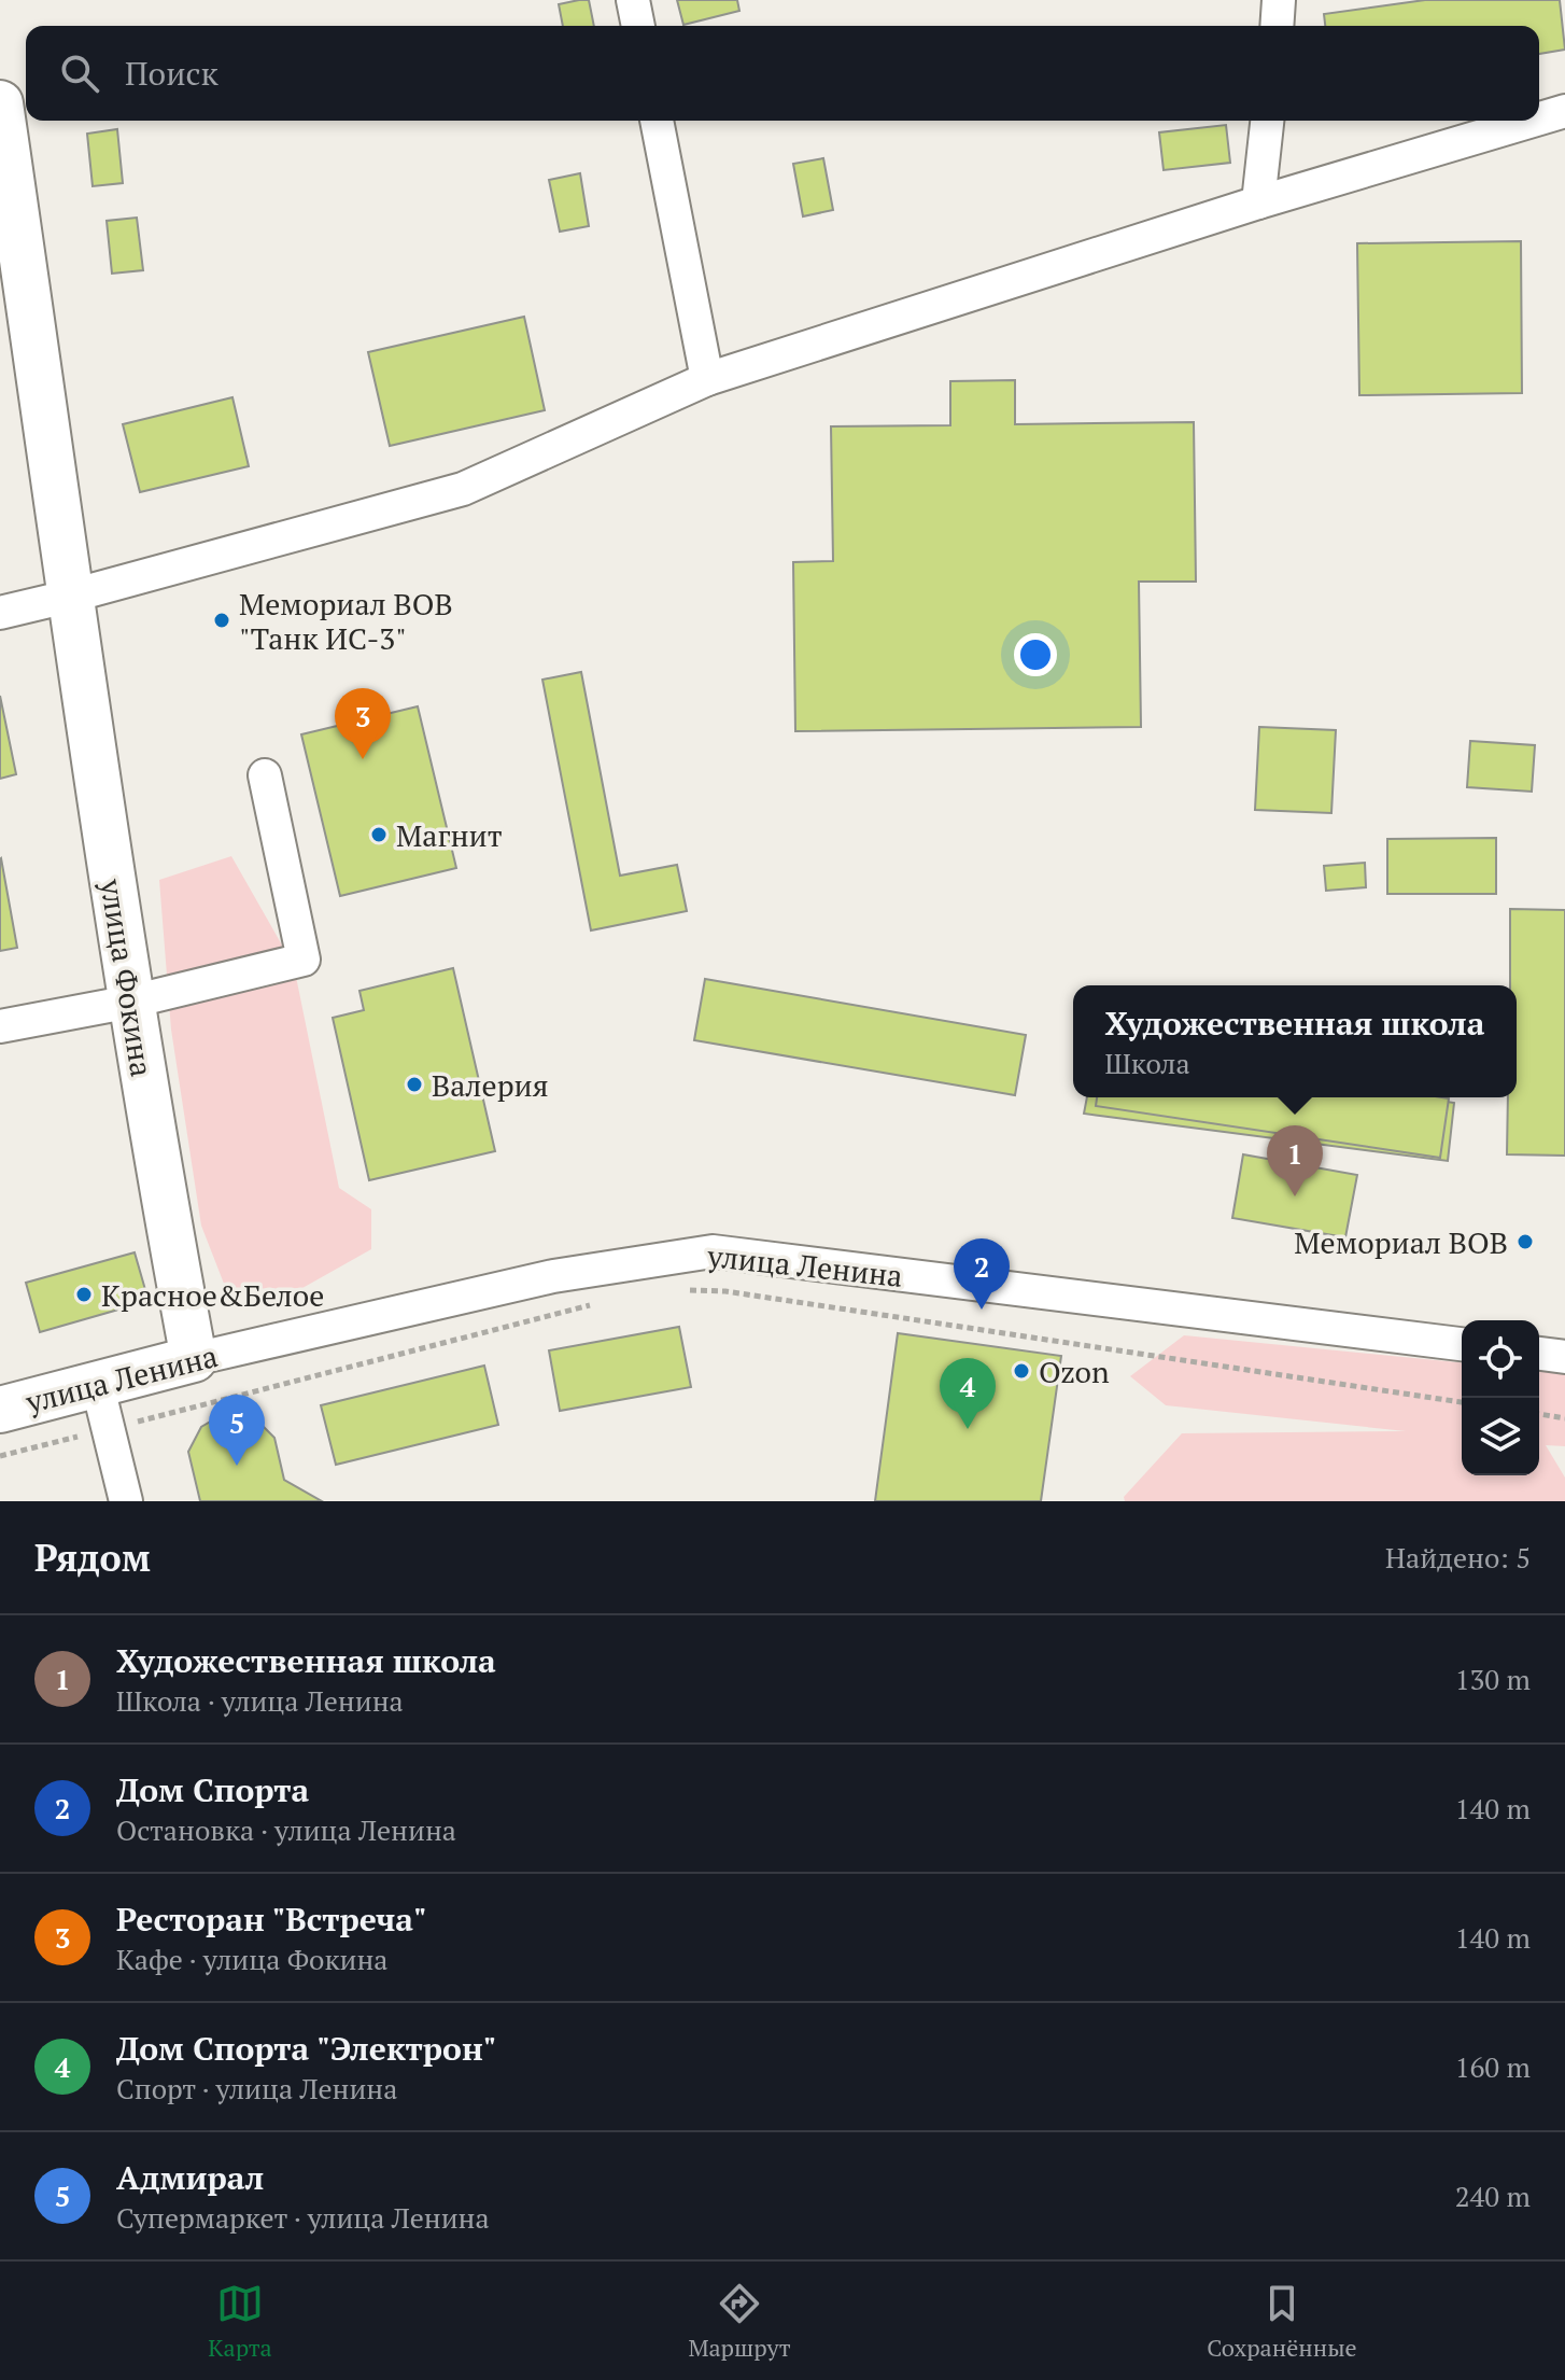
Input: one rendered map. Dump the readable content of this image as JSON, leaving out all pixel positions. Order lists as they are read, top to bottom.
{
  "streets": {
    "main road": ["улица Фокина", "улица Ленина"]
  },
  "crossings": [
    ["улица Фокина", "улица Ленина"]
  ],
  "places": [
    "Мемориал ВОВ \"Танк ИС-3\"",
    "Магнит",
    "Валерия",
    "Мемориал ВОВ",
    "Красное&Белое",
    "Ozon"
  ],
  "page": {
    "search": "Поиск",
    "pins": [
      "3",
      "1",
      "2",
      "4",
      "5"
    ],
    "popup": ["Художественная школа", "Школа"],
    "heading": ["Рядом", "Найдено: 5"],
    "list": [
      {
        "mark": "1",
        "name": "Художественная школа",
        "note": "Школа · улица Ленина",
        "value": "130 m"
      },
      {
        "mark": "2",
        "name": "Дом Спорта",
        "note": "Остановка · улица Ленина",
        "value": "140 m"
      },
      {
        "mark": "3",
        "name": "Ресторан \"Встреча\"",
        "note": "Кафе · улица Фокина",
        "value": "140 m"
      },
      {
        "mark": "4",
        "name": "Дом Спорта \"Электрон\"",
        "note": "Спорт · улица Ленина",
        "value": "160 m"
      },
      {
        "mark": "5",
        "name": "Адмирал",
        "note": "Супермаркет · улица Ленина",
        "value": "240 m"
      }
    ],
    "nav": ["Карта", "Маршрут", "Сохранённые"]
  }
}
